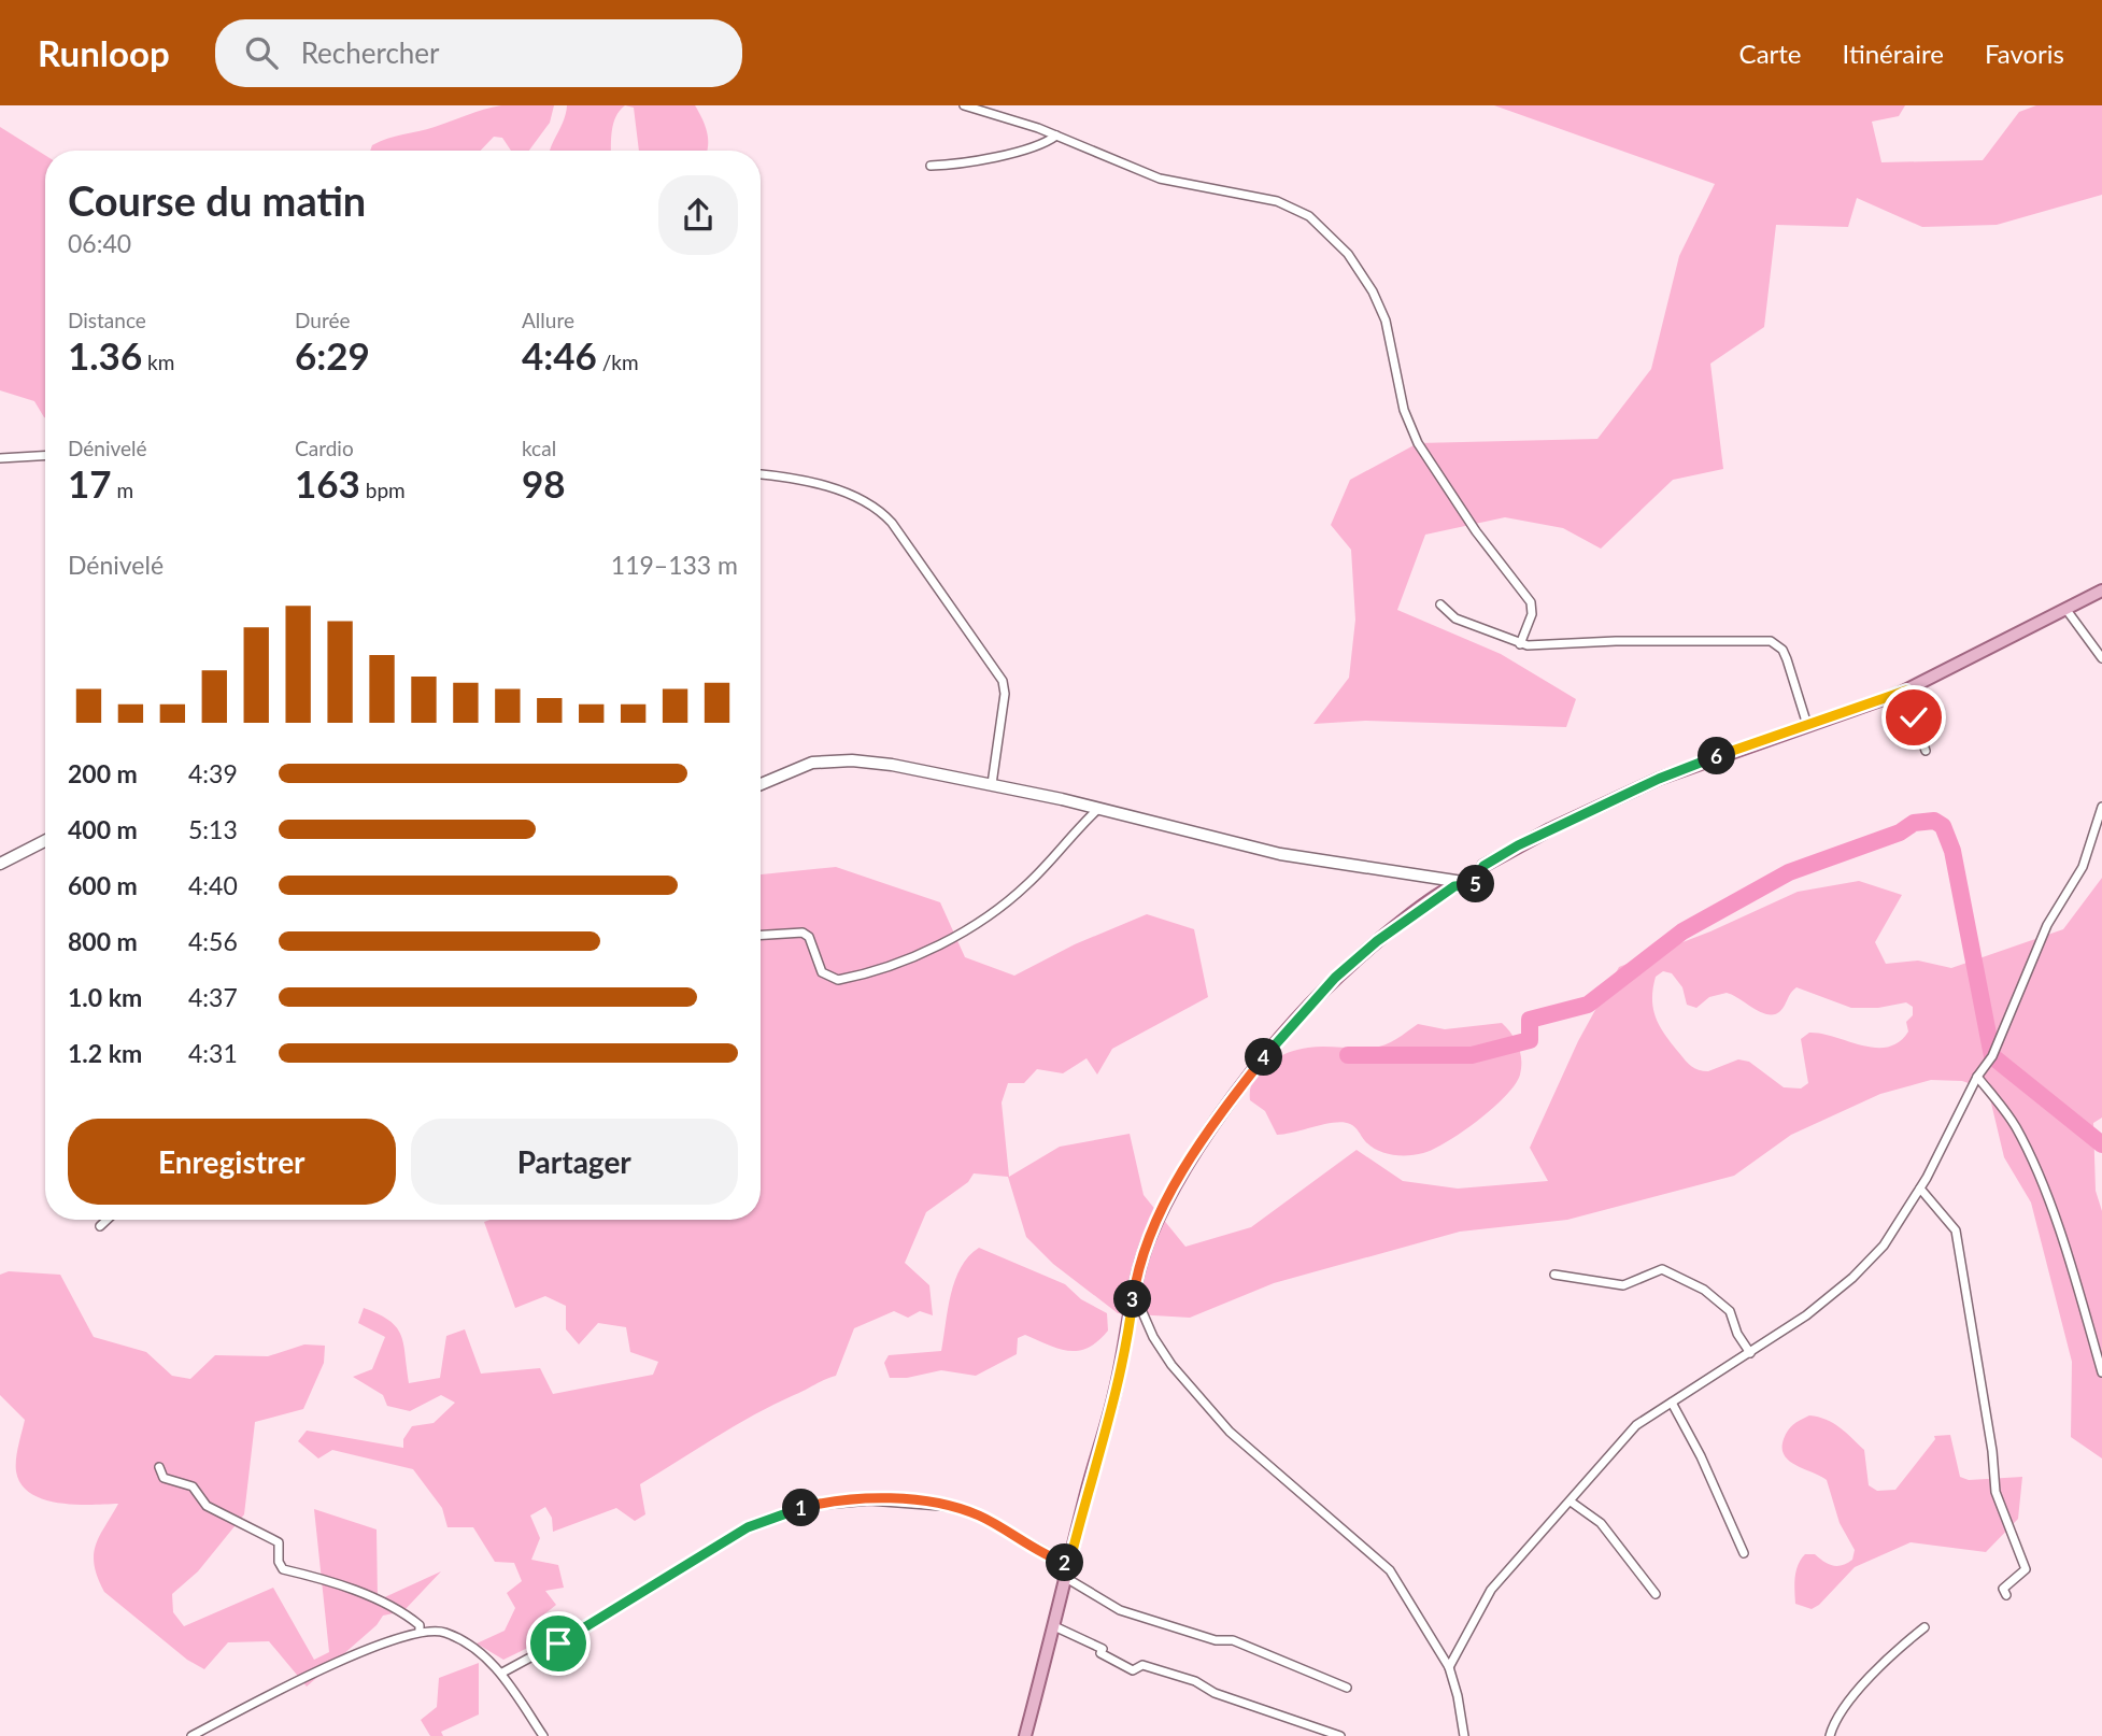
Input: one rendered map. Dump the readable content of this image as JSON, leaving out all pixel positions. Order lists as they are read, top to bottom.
{
  "page": {
    "header": "Runloop",
    "search": "Rechercher",
    "nav": ["Carte", "Itinéraire", "Favoris"],
    "heading": ["Course du matin", "06:40"],
    "stats": [
      ["Distance", "1.36 km"],
      ["Durée", "6:29"],
      ["Allure", "4:46 /km"],
      ["Dénivelé", "17 m"],
      ["Cardio", "163 bpm"],
      ["kcal", "98"]
    ],
    "chart": ["Dénivelé", "119–133 m"],
    "pins": [
      "6",
      "5",
      "4",
      "3",
      "1",
      "2"
    ],
    "list": [
      {
        "name": "200 m",
        "note": "4:39"
      },
      {
        "name": "400 m",
        "note": "5:13"
      },
      {
        "name": "600 m",
        "note": "4:40"
      },
      {
        "name": "800 m",
        "note": "4:56"
      },
      {
        "name": "1.0 km",
        "note": "4:37"
      },
      {
        "name": "1.2 km",
        "note": "4:31"
      }
    ],
    "buttons": ["Enregistrer", "Partager"]
  }
}
